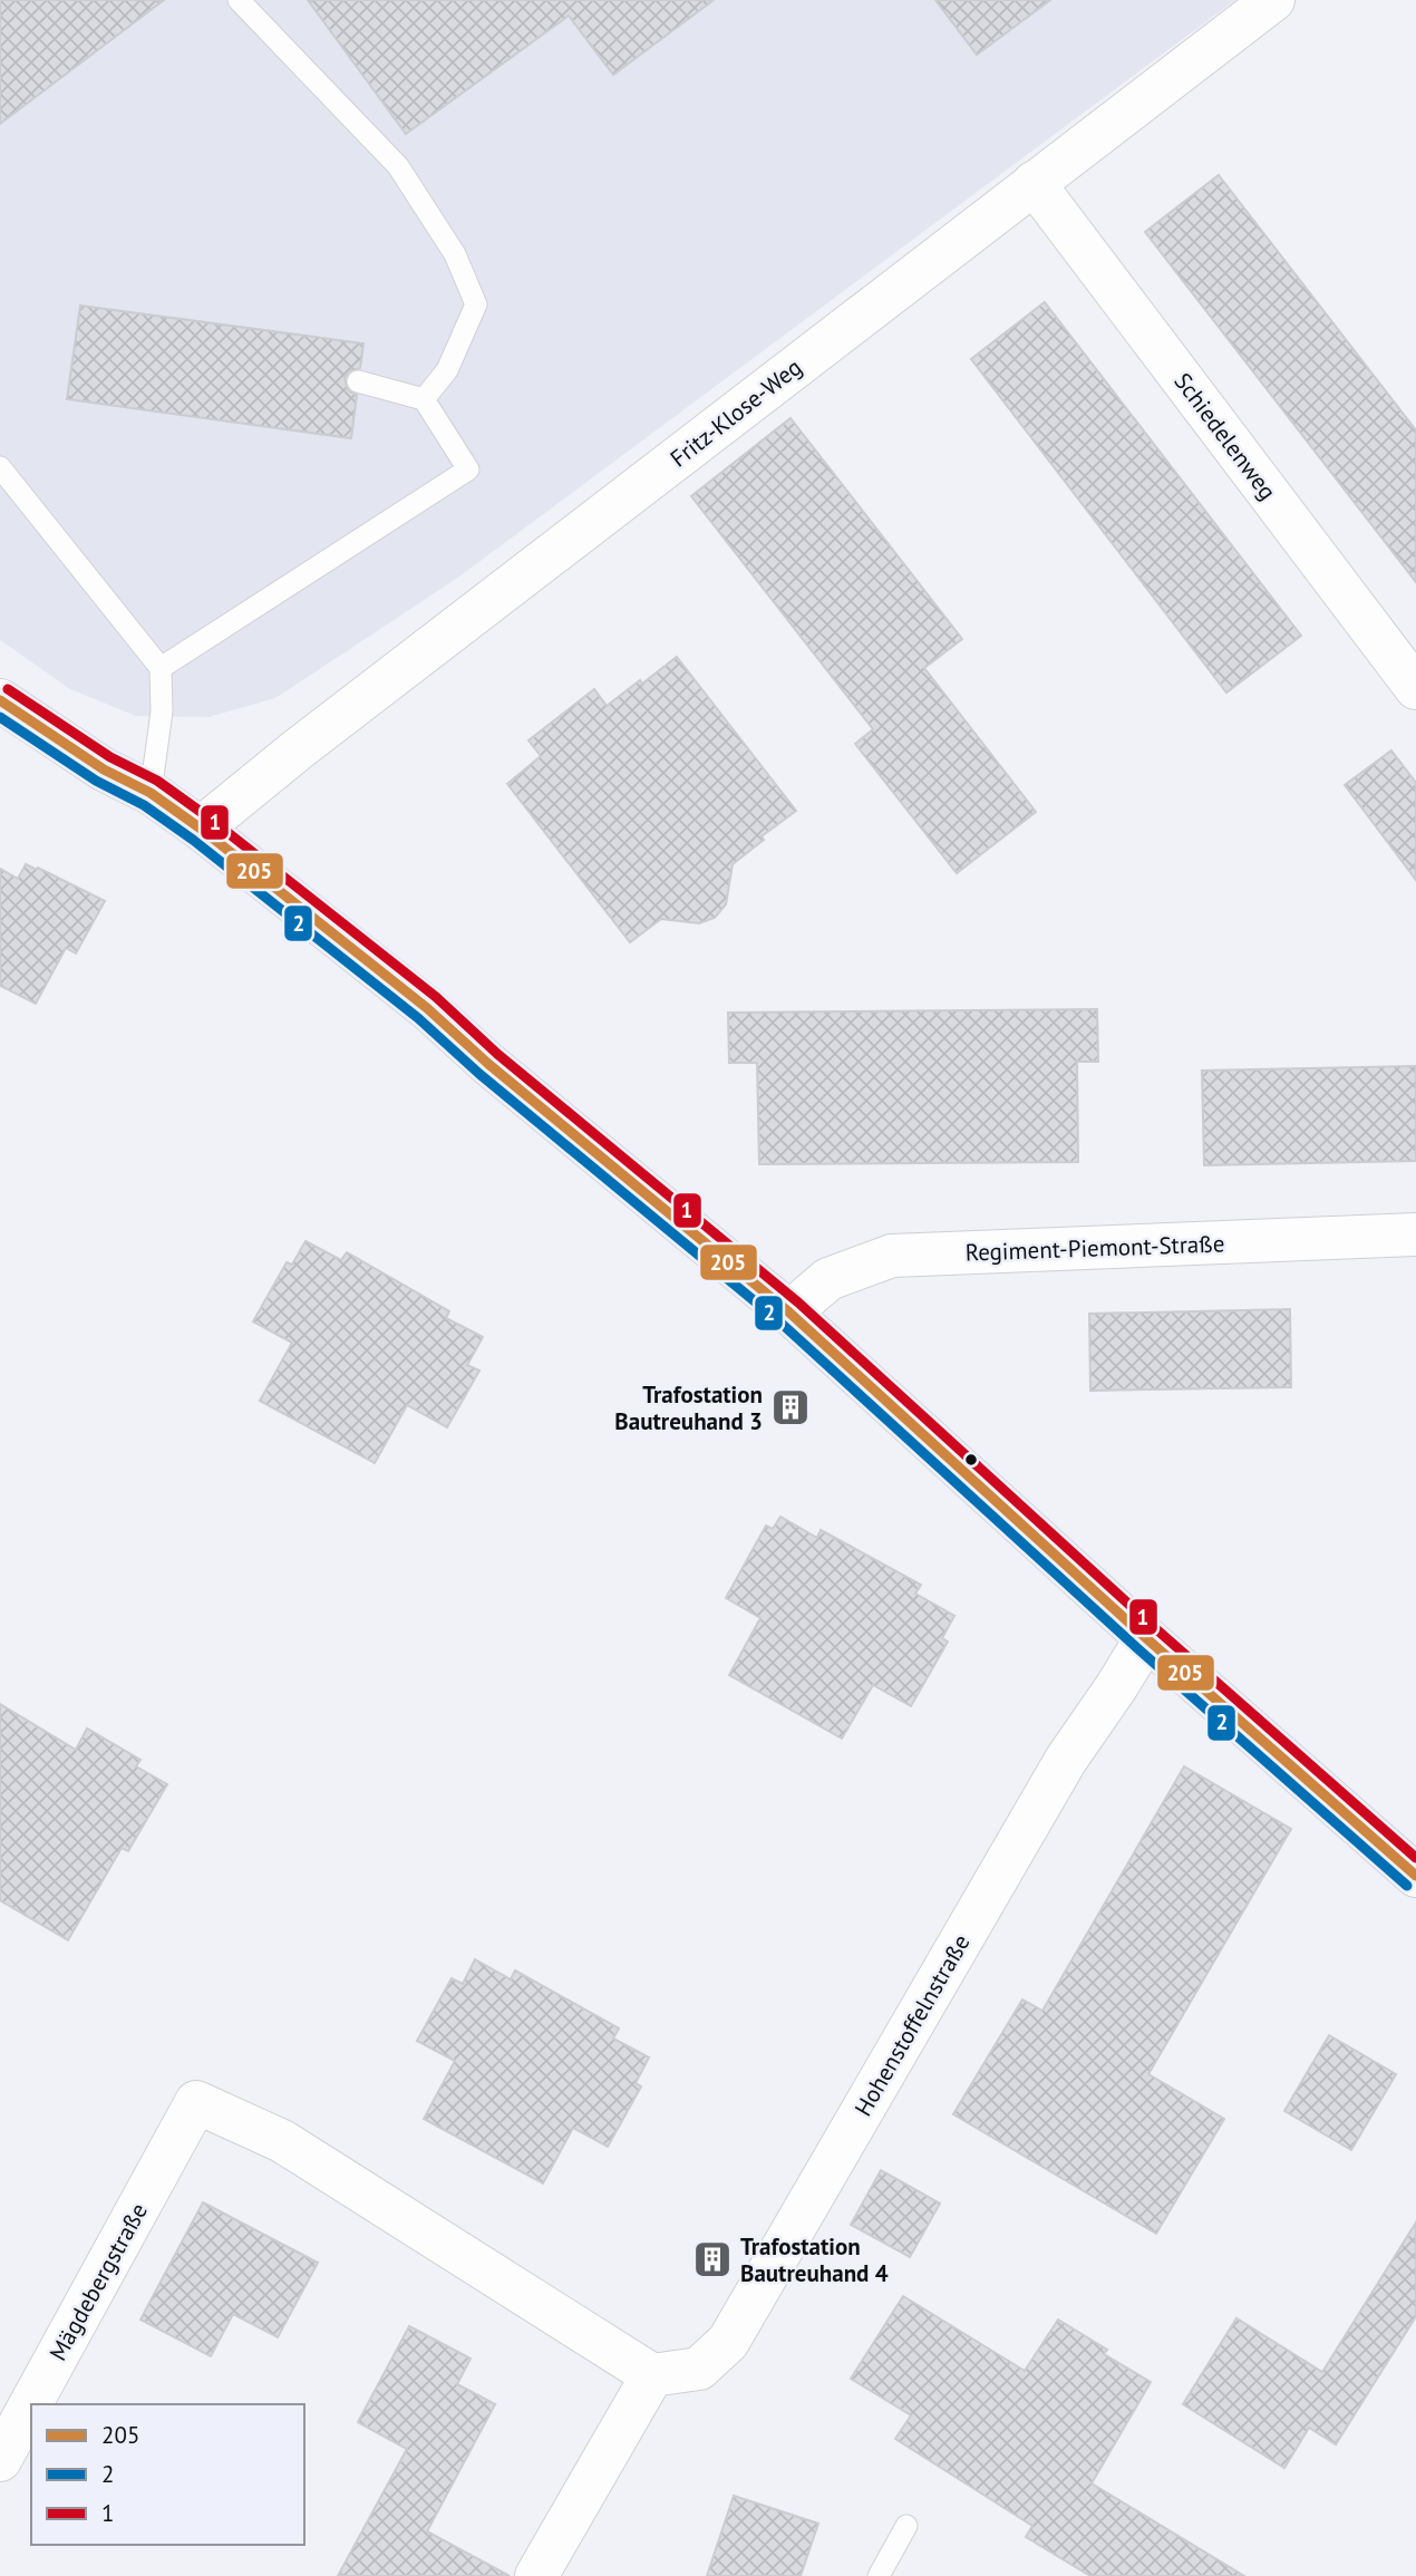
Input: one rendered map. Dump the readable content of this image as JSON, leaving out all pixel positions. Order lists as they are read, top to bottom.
{
  "streets": {
    "street": [
      "Fritz-Klose-Weg",
      "Schiedelenweg",
      "Regiment-Piemont-Straße",
      "Hohenstoffelnstraße",
      "Mägdebergstraße"
    ]
  },
  "crossings": [
    ["Fritz-Klose-Weg", "Schiedelenweg"],
    ["Hohenstoffelnstraße", "Mägdebergstraße"]
  ],
  "places": {
    "building": ["Trafostation Bautreuhand 3", "Trafostation Bautreuhand 4"]
  },
  "lines": ["transit line 1", "transit line 205", "transit line 2"],
  "legend": ["205", "2", "1"]
}
